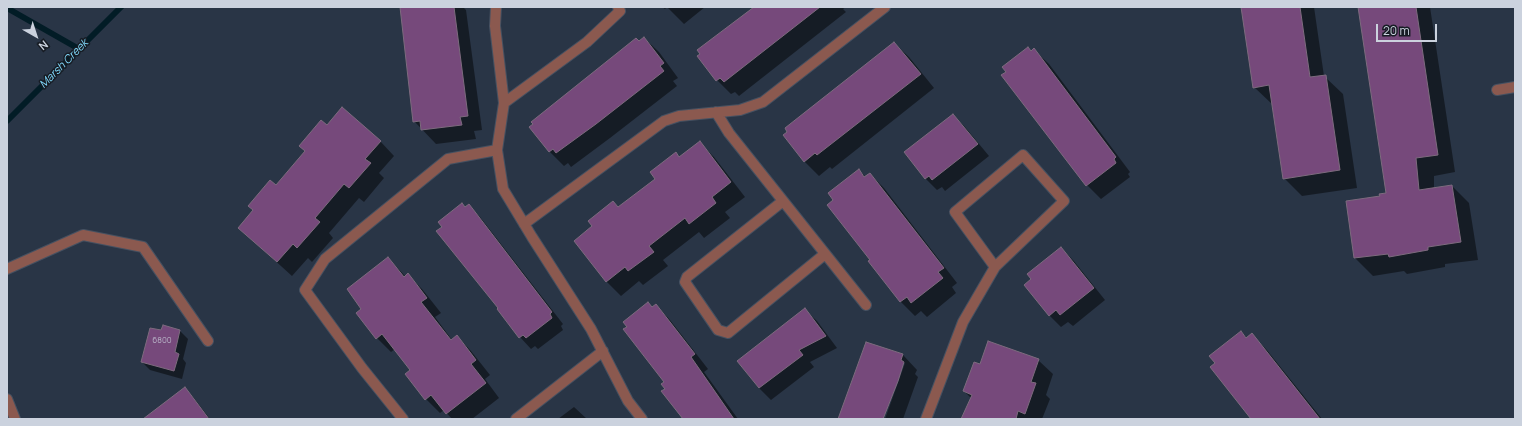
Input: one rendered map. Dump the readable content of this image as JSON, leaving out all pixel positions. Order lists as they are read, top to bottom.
{
  "water": ["Marsh Creek"],
  "house_numbers": ["6800"],
  "scale_bar": "20 m",
  "north": "bottom right"
}
